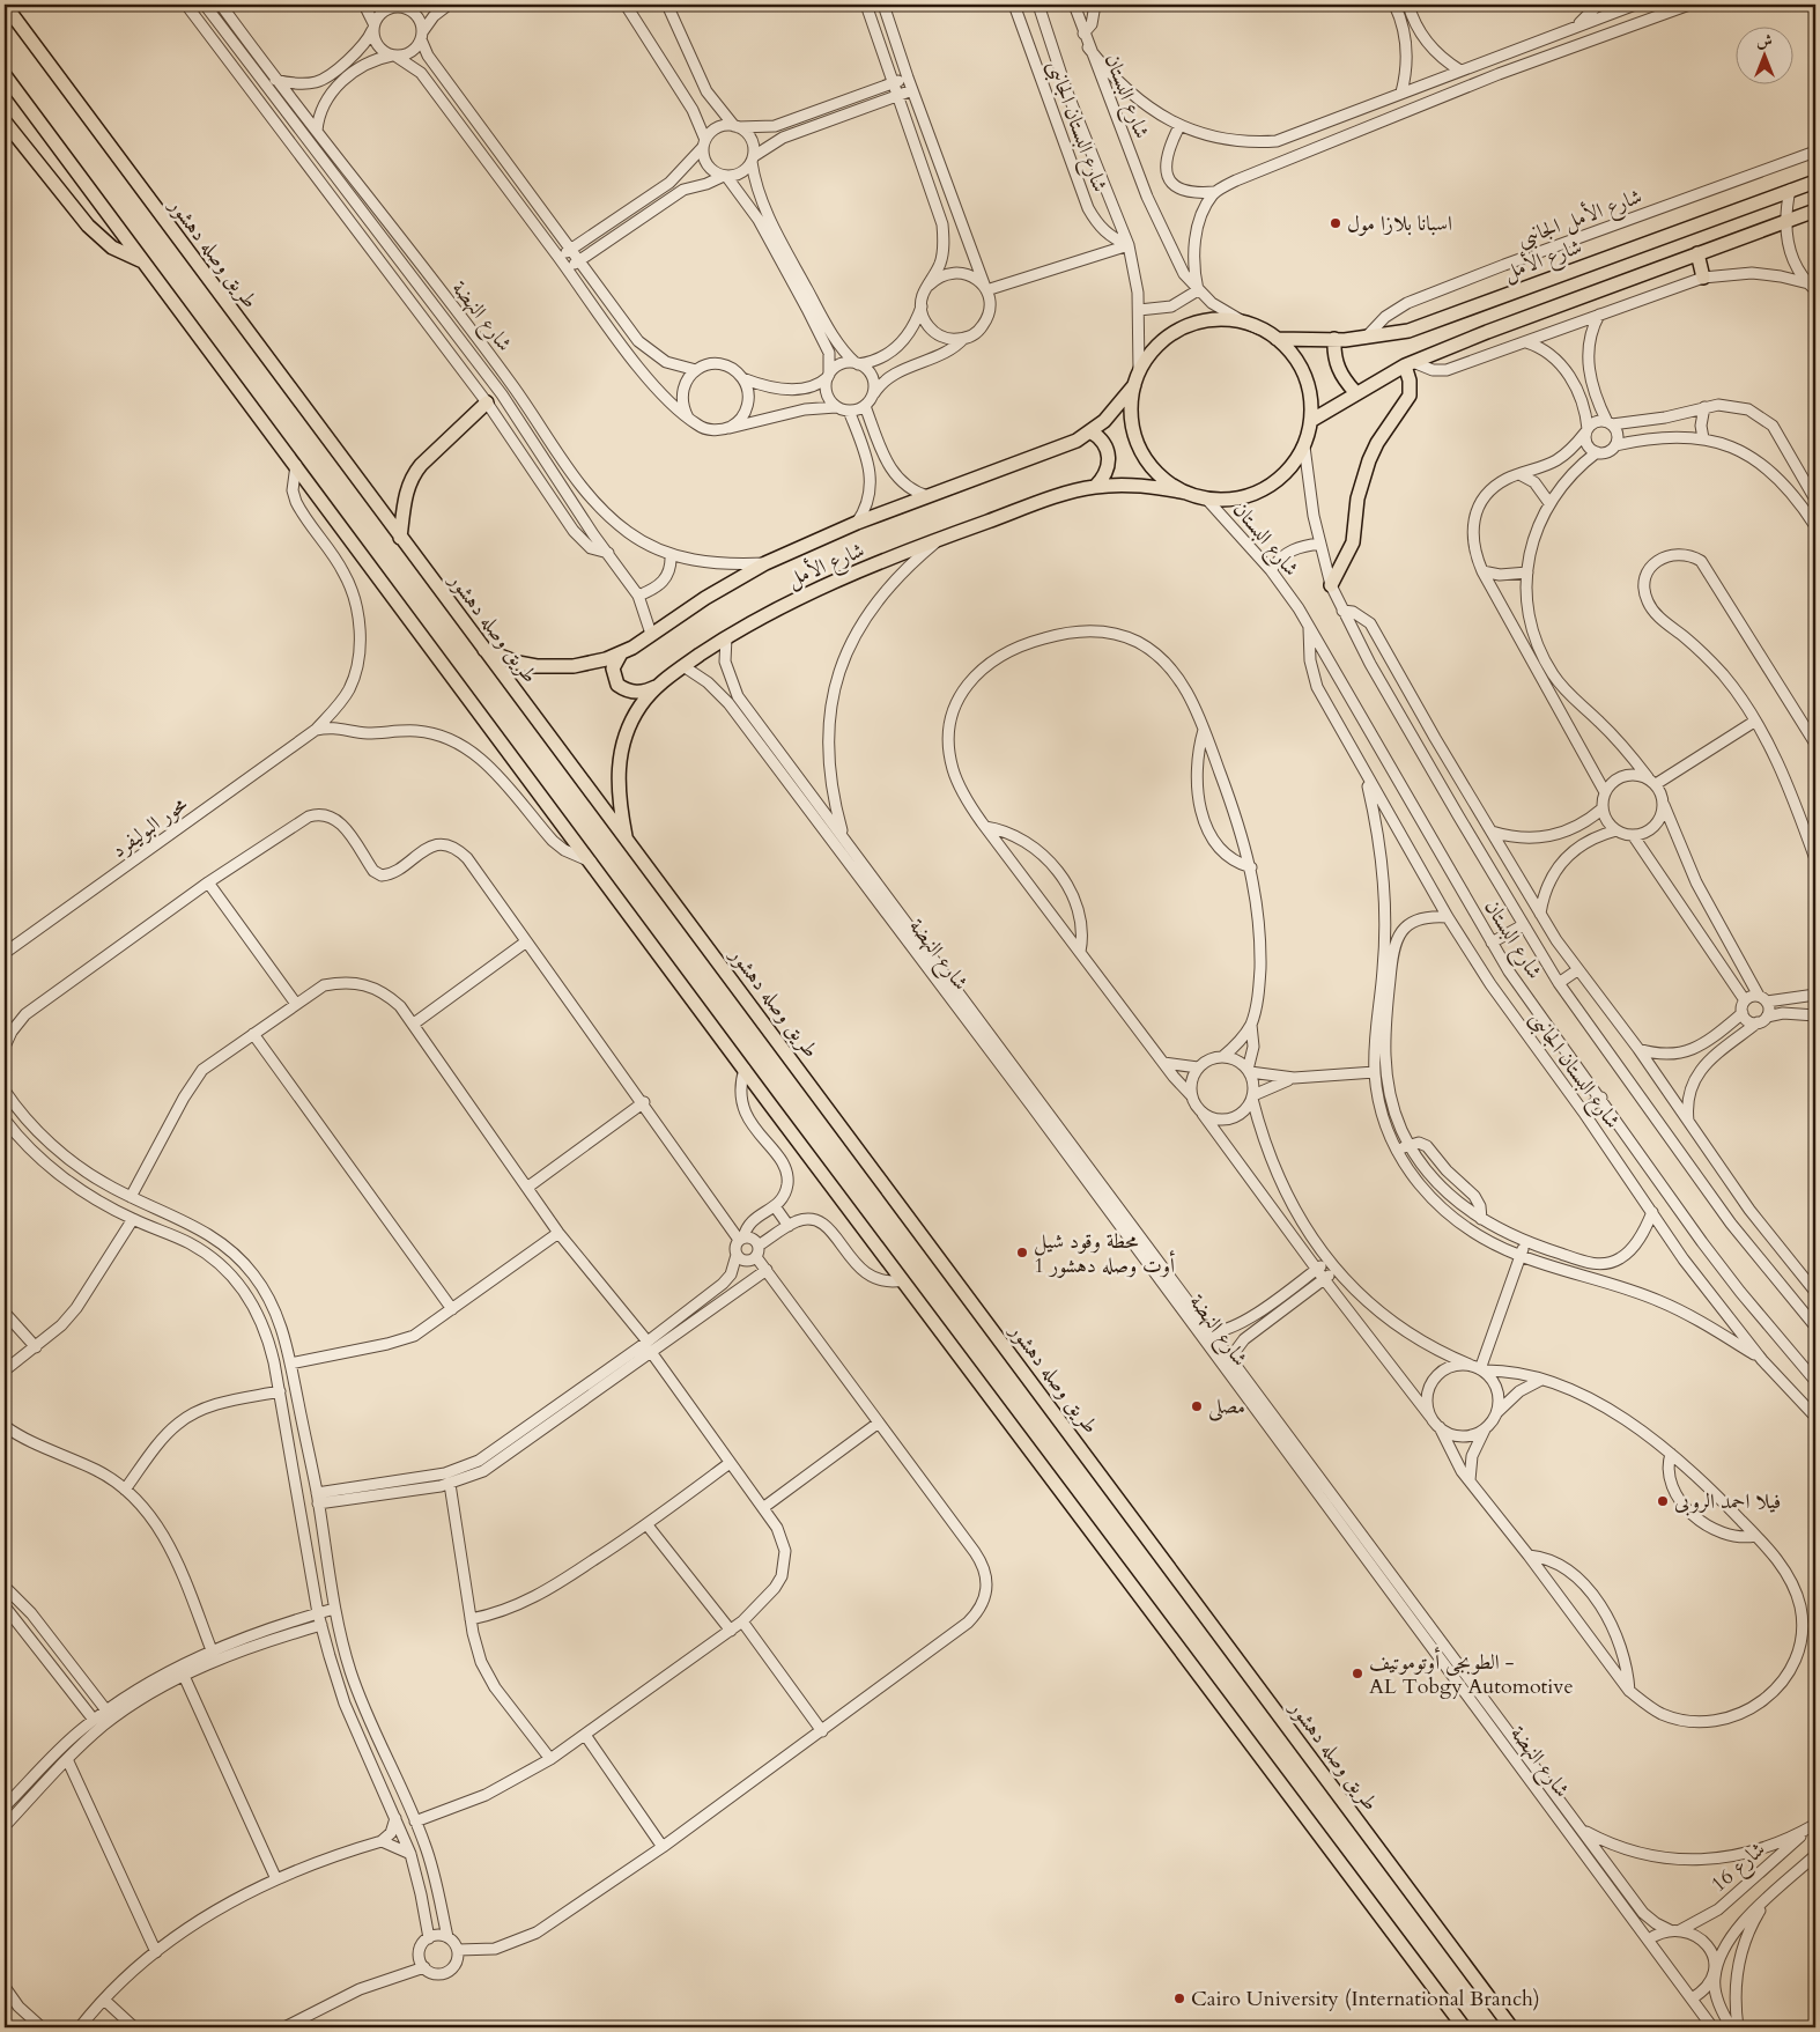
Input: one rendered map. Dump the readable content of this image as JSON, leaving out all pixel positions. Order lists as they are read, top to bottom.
{
  "streets": {
    "main road": ["طريق وصله دهشور", "شارع الأمل"],
    "street": [
      "شارع البستان",
      "شارع البستان الجانبى",
      "شارع الأمل الجانبي",
      "شارع النهضة",
      "محور البوليفرد",
      "شارع 16"
    ]
  },
  "crossings": [
    ["شارع البستان", "شارع البستان الجانبى"],
    ["شارع البستان", "شارع الأمل"],
    ["شارع الأمل الجانبي", "شارع الأمل"],
    ["طريق وصله دهشور", "شارع الأمل"],
    ["شارع الأمل", "شارع النهضة"],
    ["شارع النهضة", "شارع 16"]
  ],
  "places": [
    "اسبانا بلازا مول",
    "محطة وقود شيل أوت وصله دهشور 1",
    "مصلى",
    "فيلا احمد الروبى",
    "الطوبجى أوتوموتيف - AL Tobgy Automotive",
    "Cairo University (International Branch)"
  ],
  "north": "top"
}
